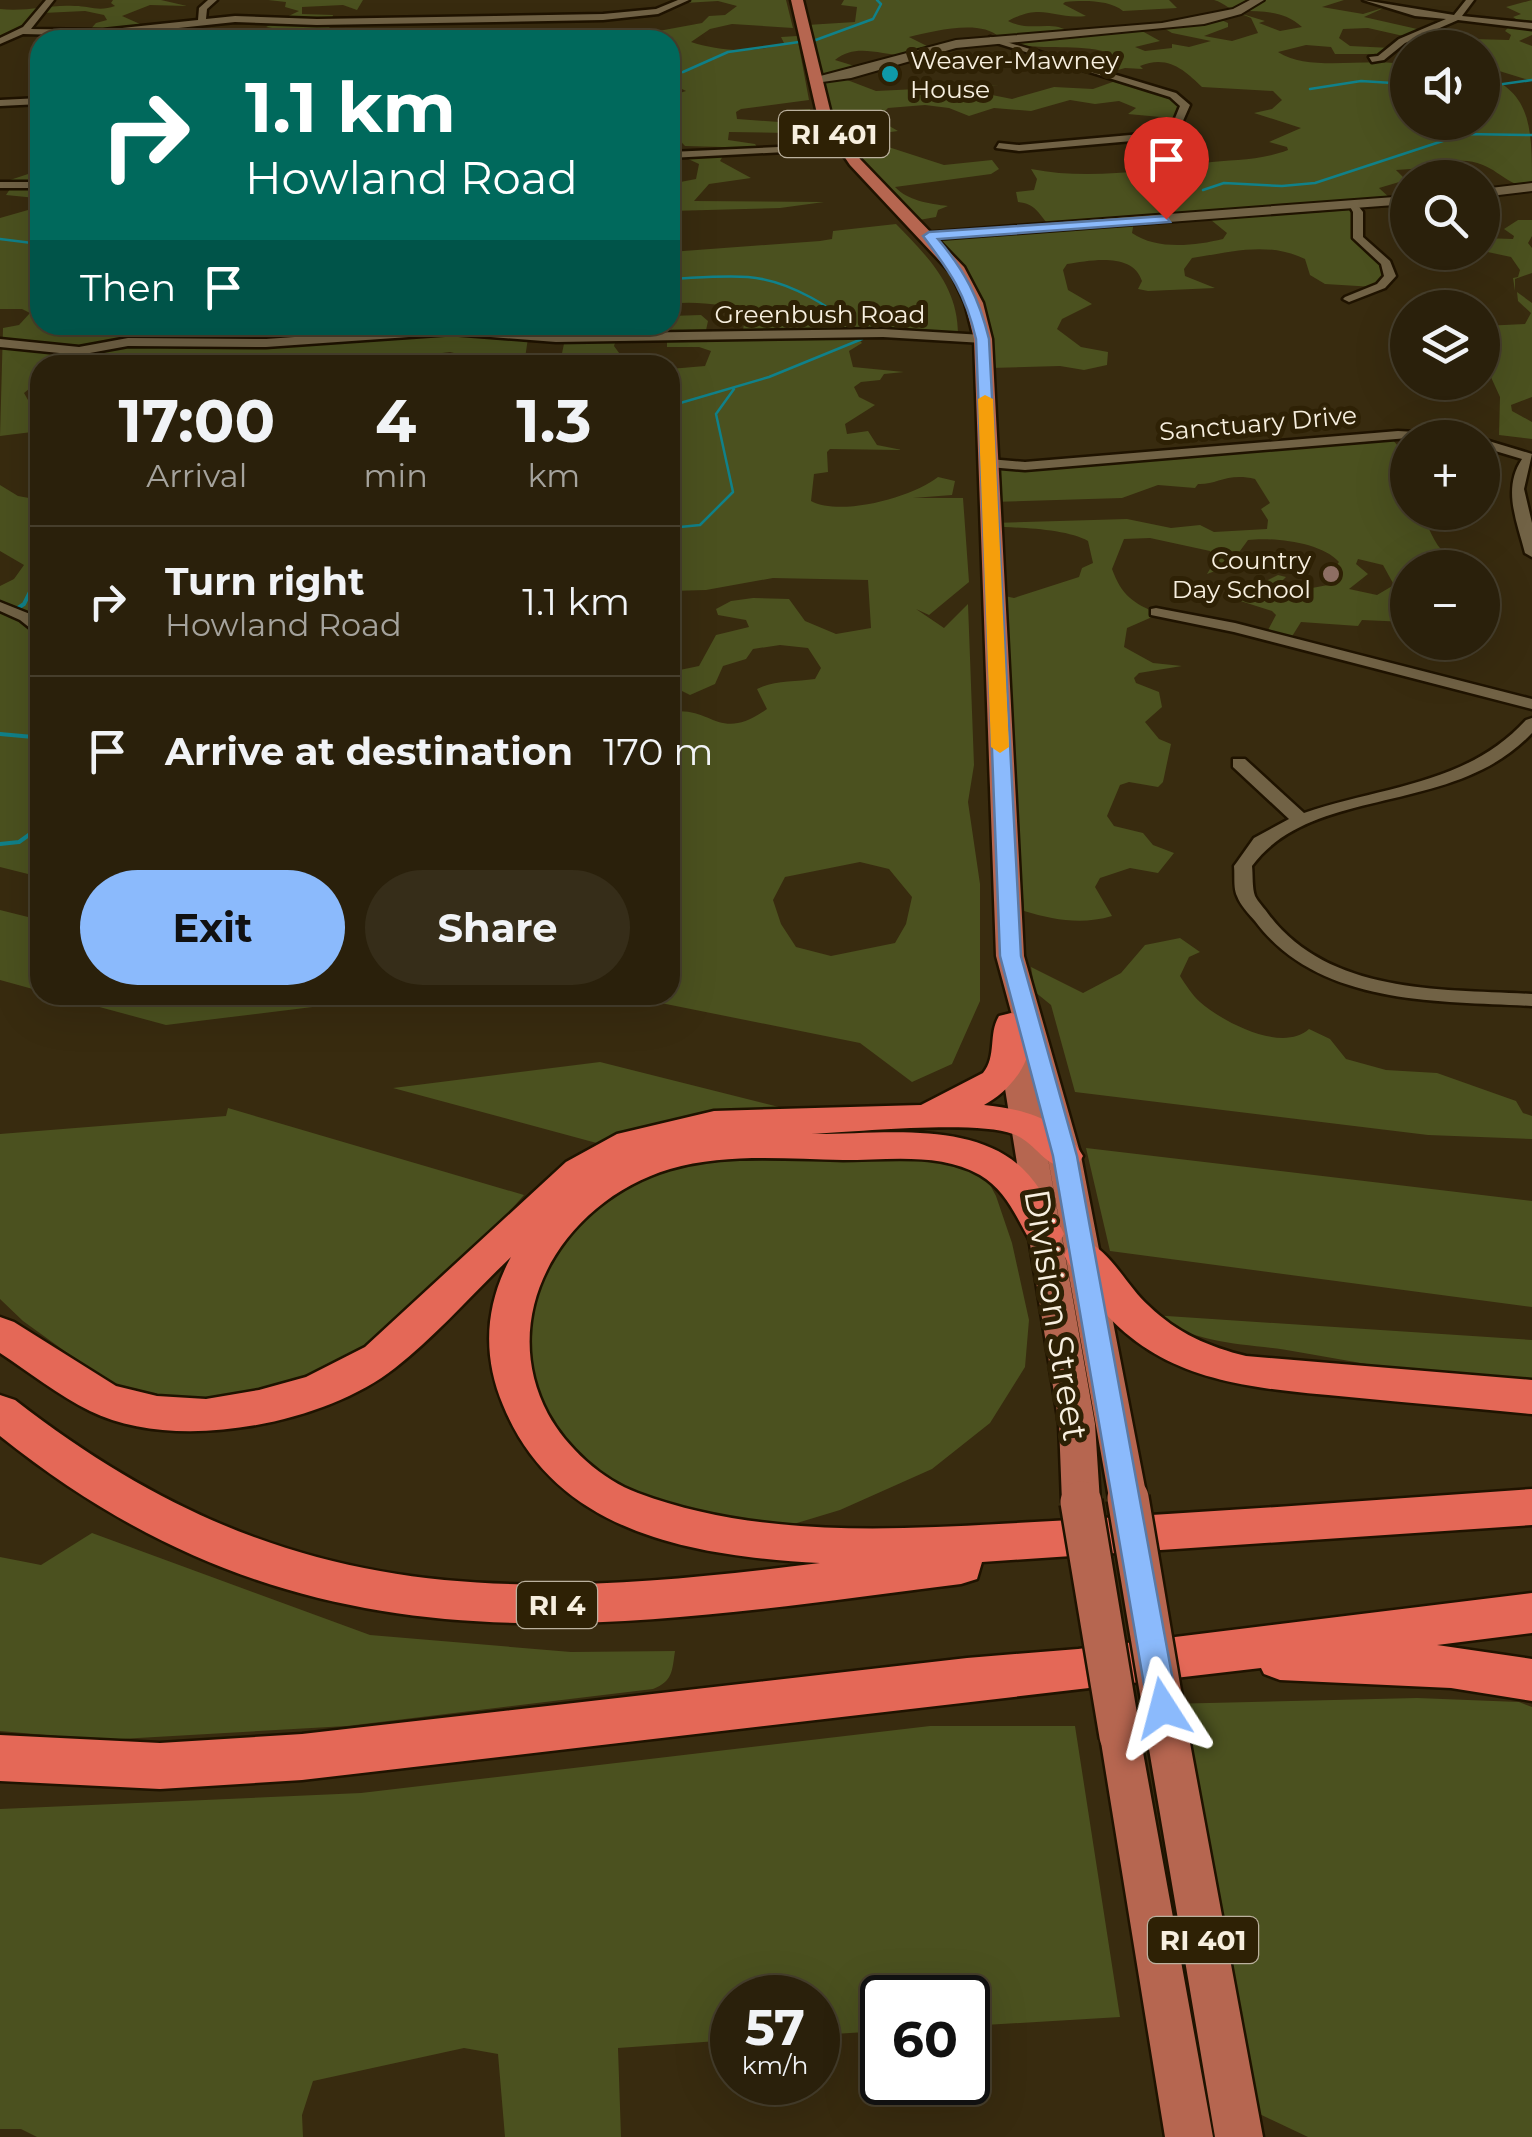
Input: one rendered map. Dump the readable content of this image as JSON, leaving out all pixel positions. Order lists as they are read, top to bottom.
{
  "streets": {
    "highway": ["RI 4"],
    "main road": ["RI 401", "Division Street"],
    "street": ["Greenbush Road", "Sanctuary Drive"]
  },
  "crossings": [
    ["Greenbush Road", "Division Street"],
    ["Sanctuary Drive", "Division Street"]
  ],
  "places": ["Weaver-Mawney House", "Country Day School"],
  "page": {
    "map_buttons": ["+", "−"],
    "turn": ["1.1 km", "Howland Road"],
    "then": "Then",
    "eta": [
      "17:00",
      "Arrival",
      "4",
      "min",
      "1.3",
      "km"
    ],
    "list": [
      {
        "name": "Turn right",
        "note": "Howland Road",
        "value": "1.1 km"
      },
      {
        "name": "Arrive at destination",
        "value": "170 m"
      }
    ],
    "buttons": ["Exit", "Share"],
    "speed": "57 km/h",
    "limit": "60"
  }
}
